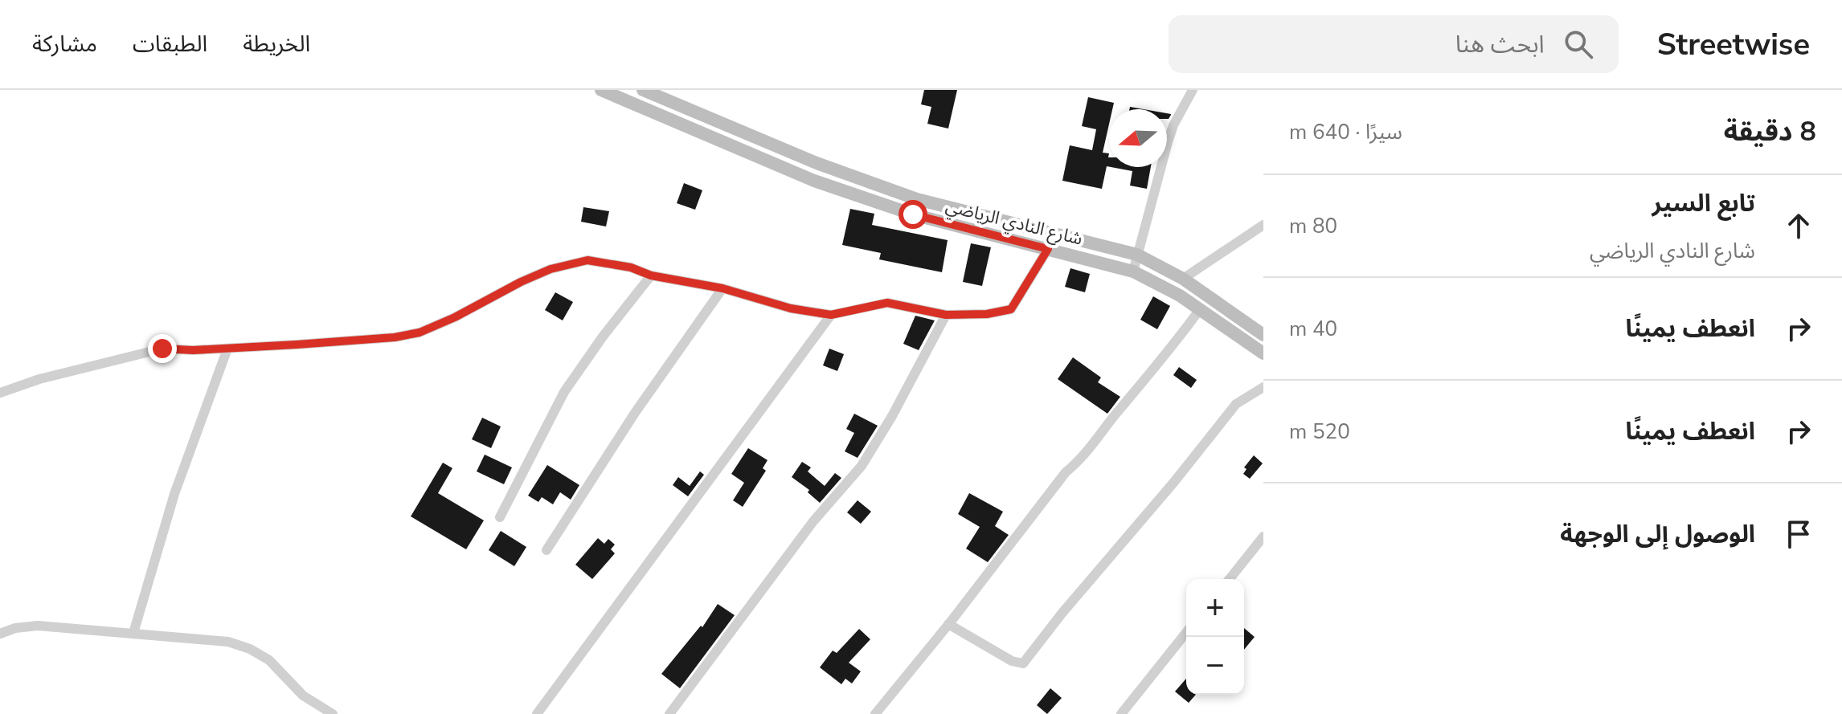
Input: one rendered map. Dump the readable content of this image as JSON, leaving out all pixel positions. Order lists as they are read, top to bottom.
{
  "streets": {
    "main road": ["شارع النادي الرياضي"]
  },
  "north": "left",
  "page": {
    "header": "Streetwise",
    "search": "ابحث هنا",
    "nav": ["الخريطة", "الطبقات", "مشاركة"],
    "heading": ["8 دقيقة", "سيرًا · 640 m"],
    "list": [
      ["تابع السير", "شارع النادي الرياضي", "80 m"],
      ["انعطف يمينًا", "40 m"],
      ["انعطف يمينًا", "520 m"],
      "الوصول إلى الوجهة"
    ],
    "map_buttons": ["+", "−"]
  }
}
